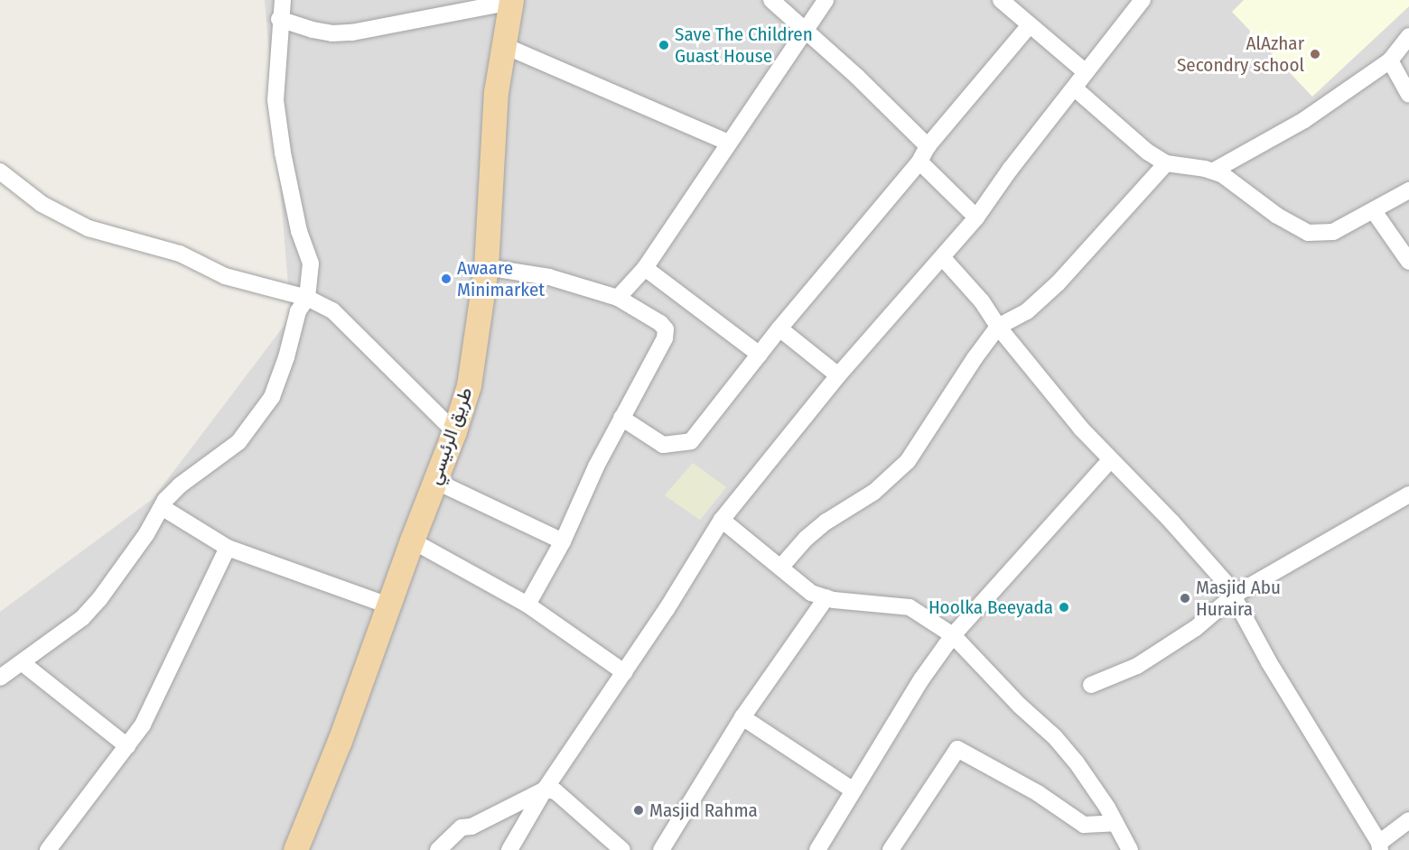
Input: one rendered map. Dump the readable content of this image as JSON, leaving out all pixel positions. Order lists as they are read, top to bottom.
{
  "streets": {
    "main road": ["طريق الرئيسي"]
  },
  "places": [
    "Save The Children Guast House",
    "AlAzhar Secondry school",
    "Awaare Minimarket",
    "Masjid Abu Huraira",
    "Hoolka Beeyada",
    "Masjid Rahma"
  ]
}
